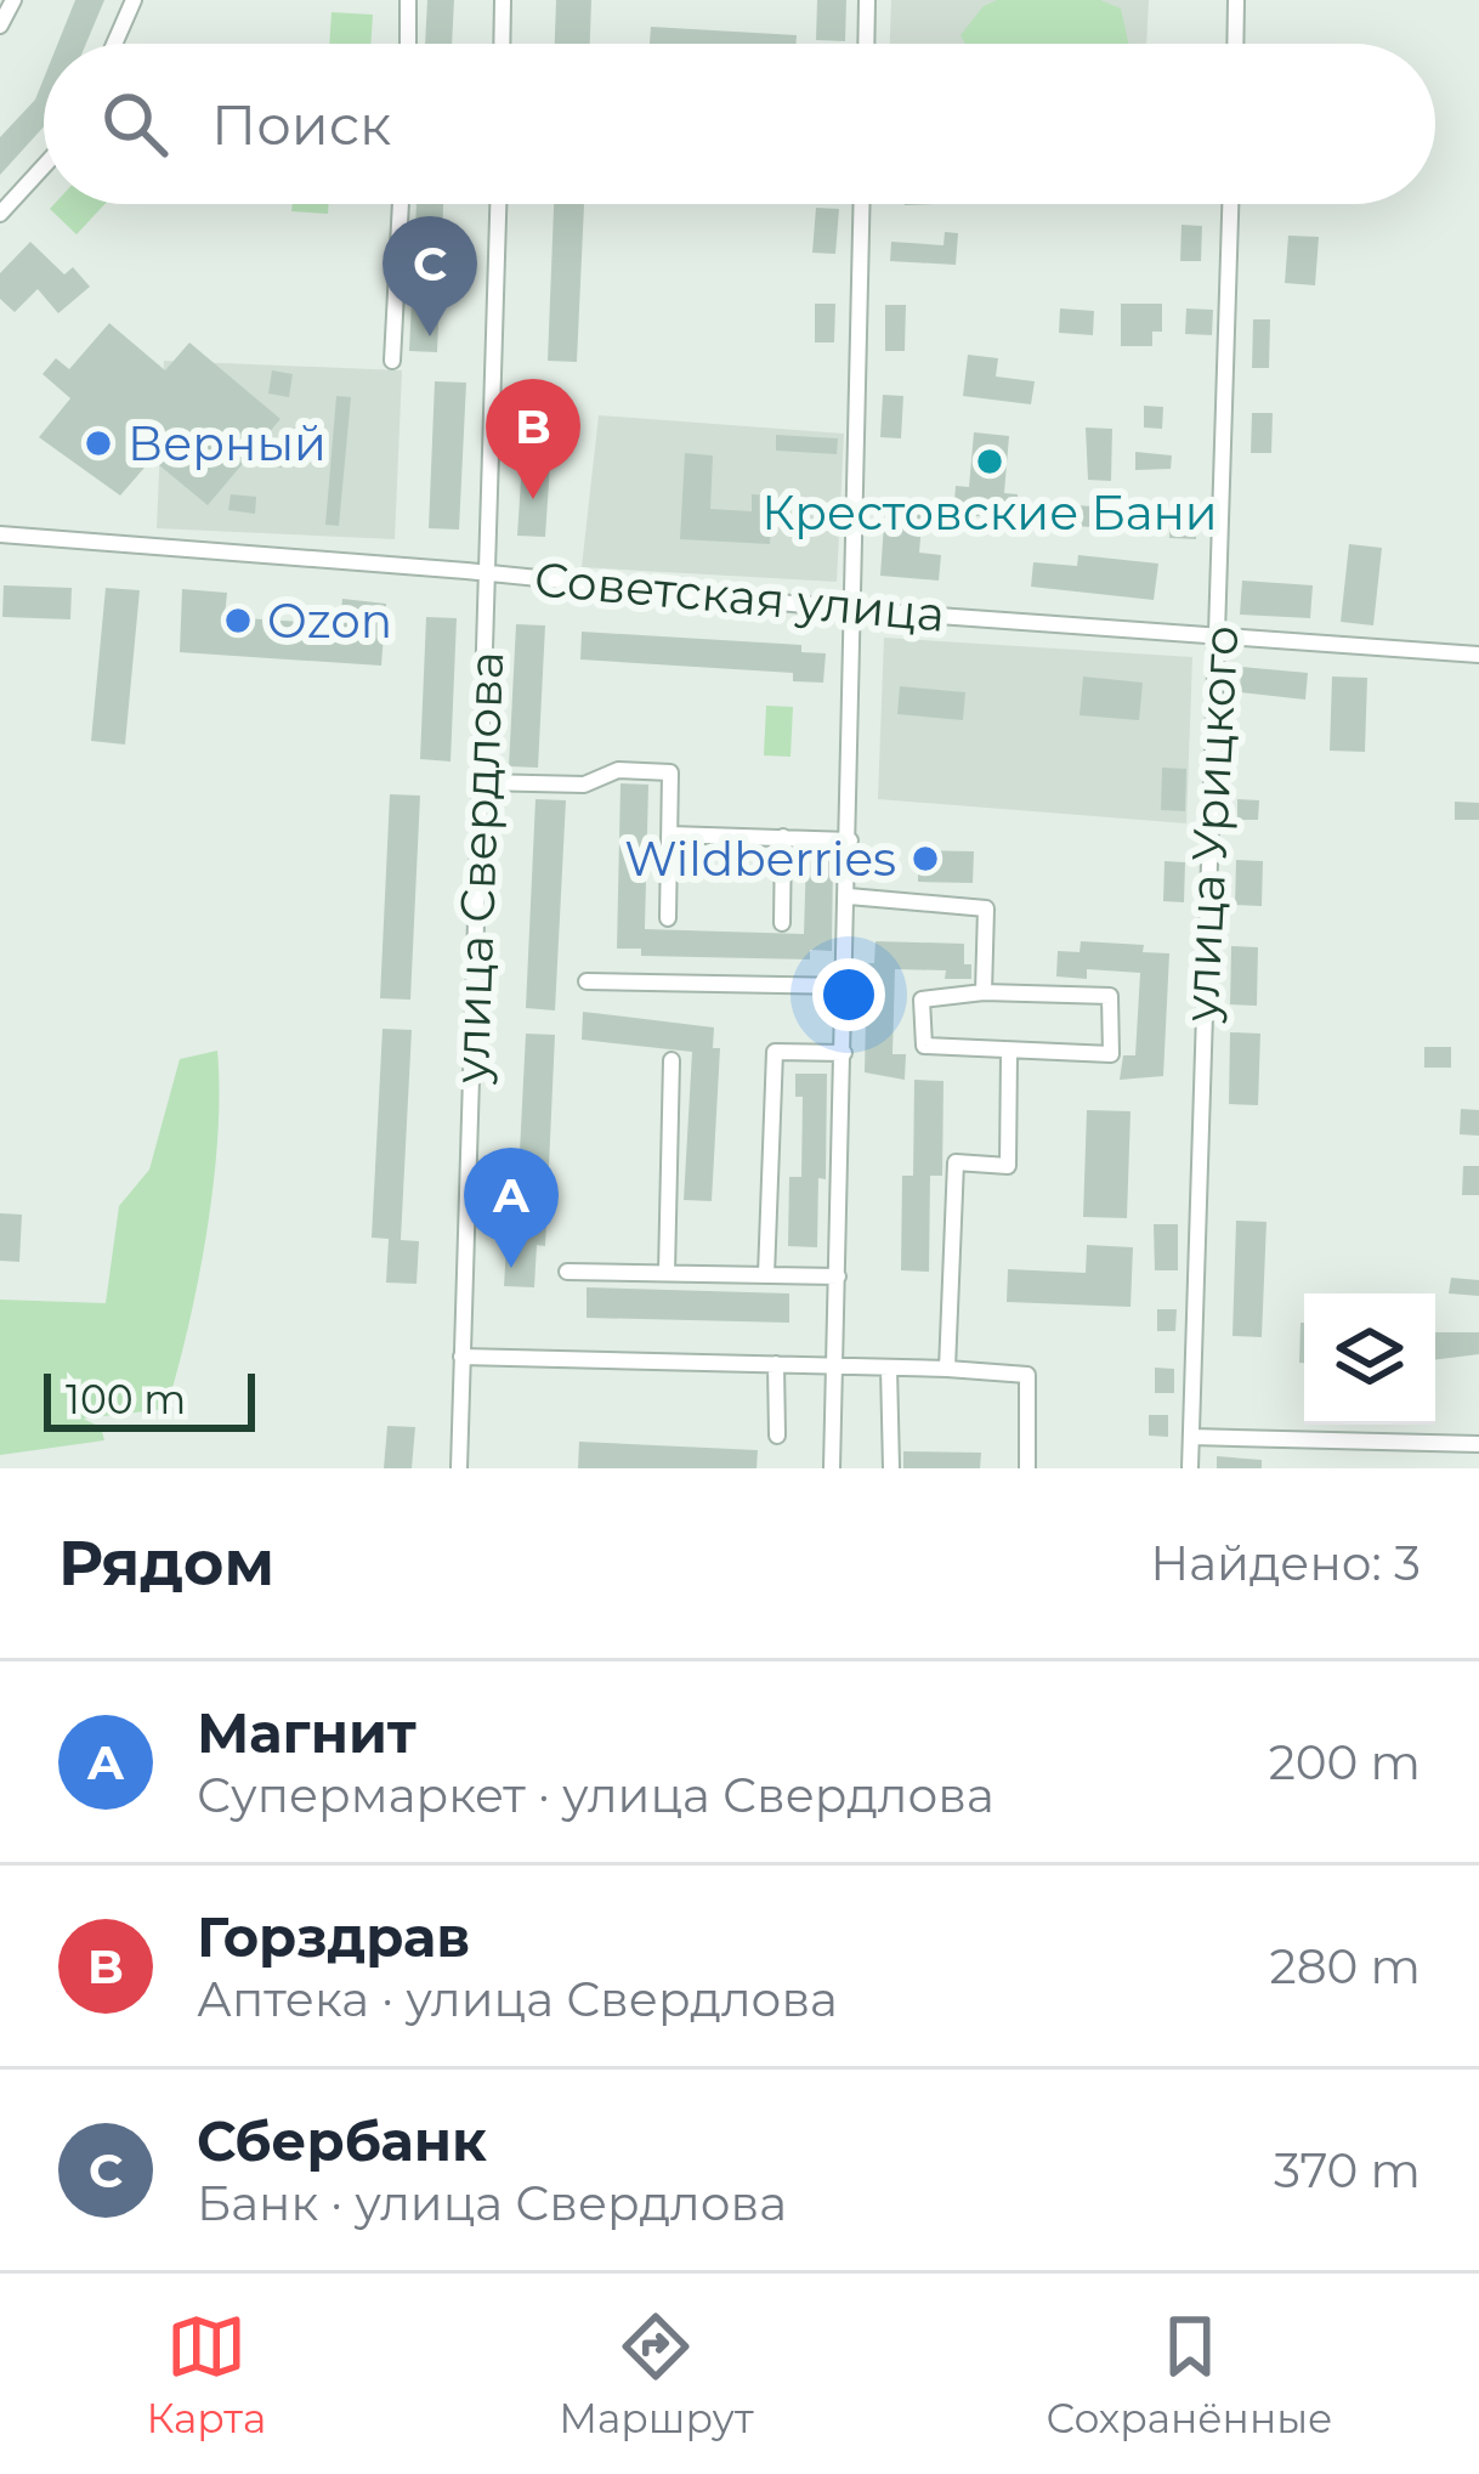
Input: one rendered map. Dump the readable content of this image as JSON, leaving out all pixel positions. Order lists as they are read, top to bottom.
{
  "streets": {
    "street": ["Советская улица", "улица Урицкого", "улица Свердлова"]
  },
  "crossings": [
    ["Советская улица", "улица Урицкого"],
    ["Советская улица", "улица Свердлова"]
  ],
  "places": [
    "Верный",
    "Крестовские Бани",
    "Ozon",
    "Wildberries"
  ],
  "scale_bar": "100 m",
  "page": {
    "search": "Поиск",
    "pins": ["C", "B", "A"],
    "scale": "100 m",
    "heading": ["Рядом", "Найдено: 3"],
    "list": [
      {
        "mark": "A",
        "name": "Магнит",
        "note": "Супермаркет · улица Свердлова",
        "value": "200 m"
      },
      {
        "mark": "B",
        "name": "Горздрав",
        "note": "Аптека · улица Свердлова",
        "value": "280 m"
      },
      {
        "mark": "C",
        "name": "Сбербанк",
        "note": "Банк · улица Свердлова",
        "value": "370 m"
      }
    ],
    "nav": ["Карта", "Маршрут", "Сохранённые"]
  }
}
